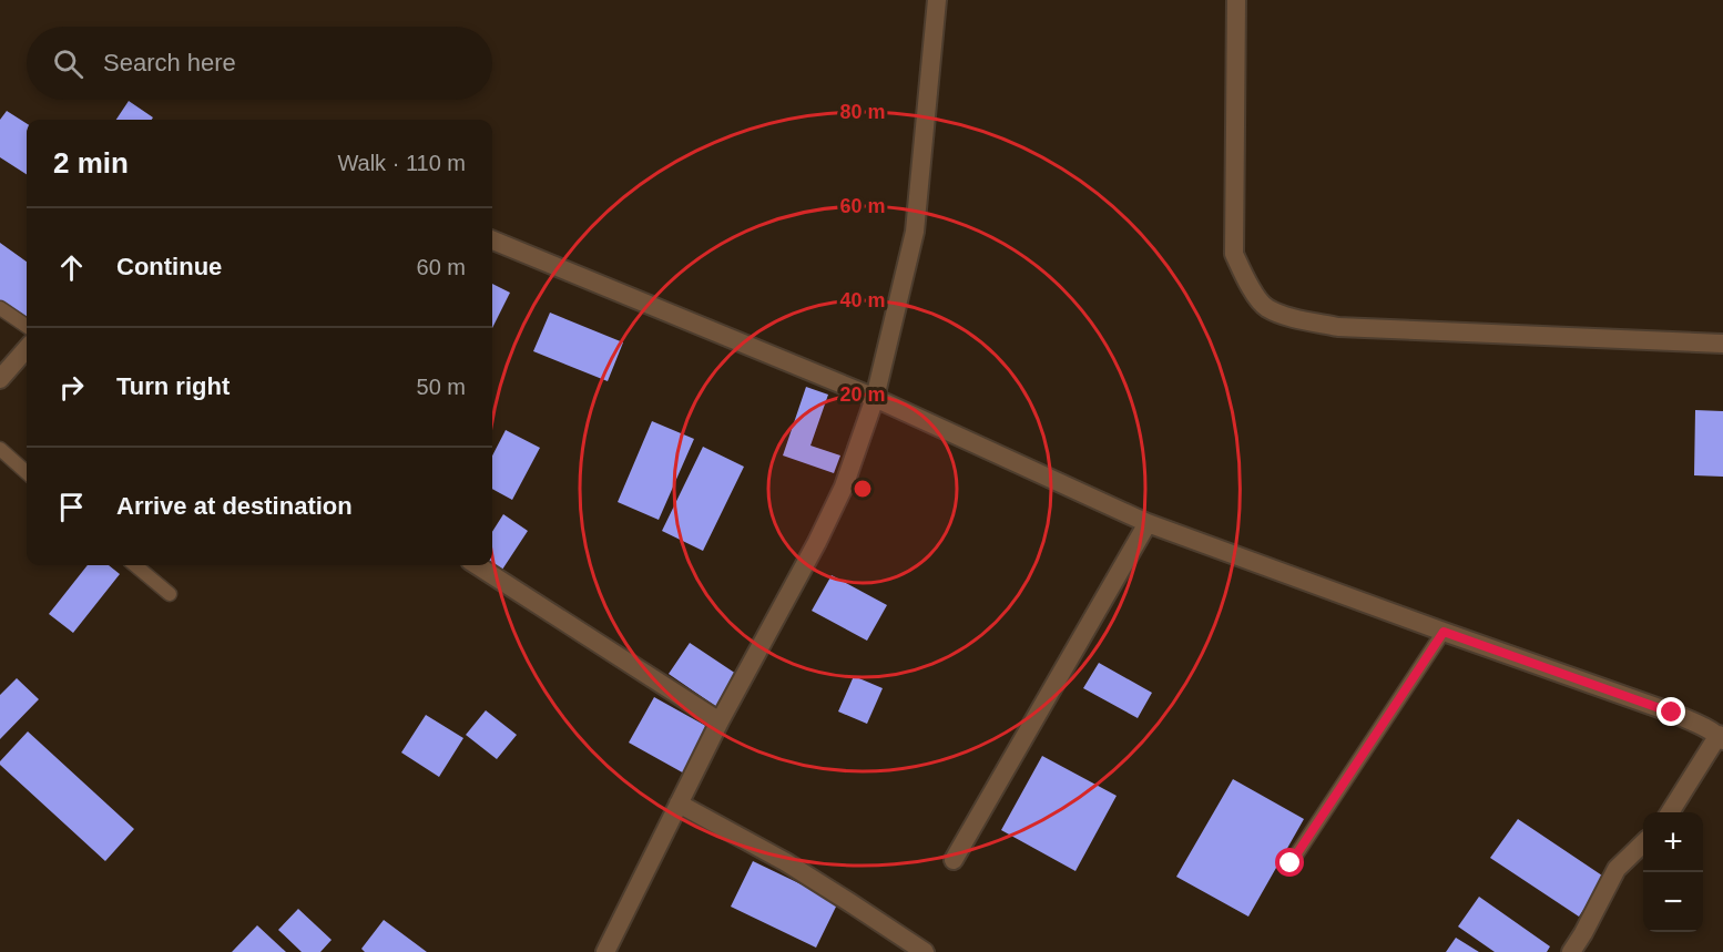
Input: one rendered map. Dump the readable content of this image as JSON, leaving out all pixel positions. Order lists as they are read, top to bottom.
{
  "page": {
    "search": "Search here",
    "heading": ["2 min", "Walk · 110 m"],
    "list": [
      ["Continue", "60 m"],
      ["Turn right", "50 m"],
      "Arrive at destination"
    ],
    "map_buttons": ["+", "−"]
  },
  "rings": [
    "80 m",
    "60 m",
    "40 m",
    "20 m"
  ]
}
